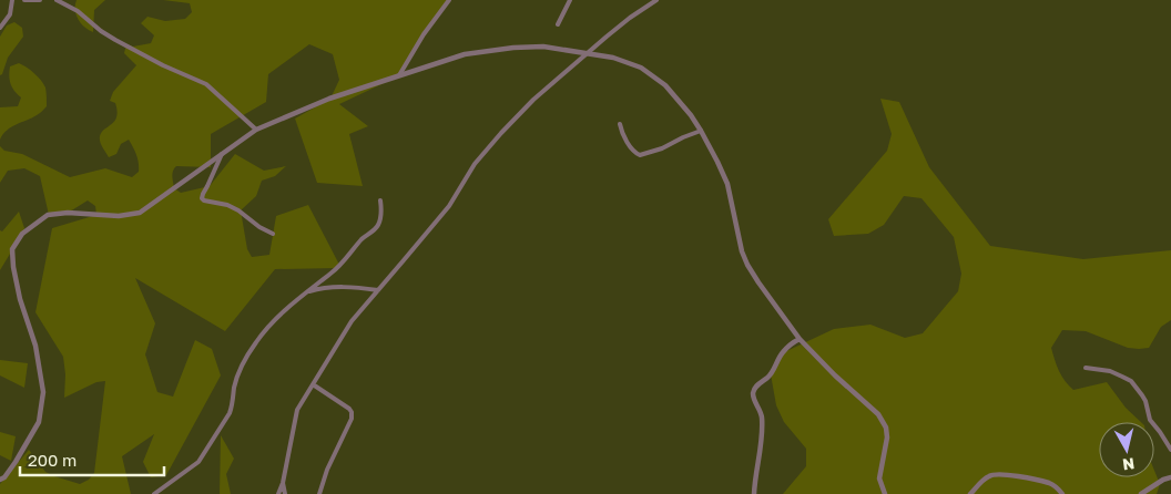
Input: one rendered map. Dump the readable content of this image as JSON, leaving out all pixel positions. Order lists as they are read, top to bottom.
{
  "scale_bar": "200 m",
  "north": "bottom"
}
